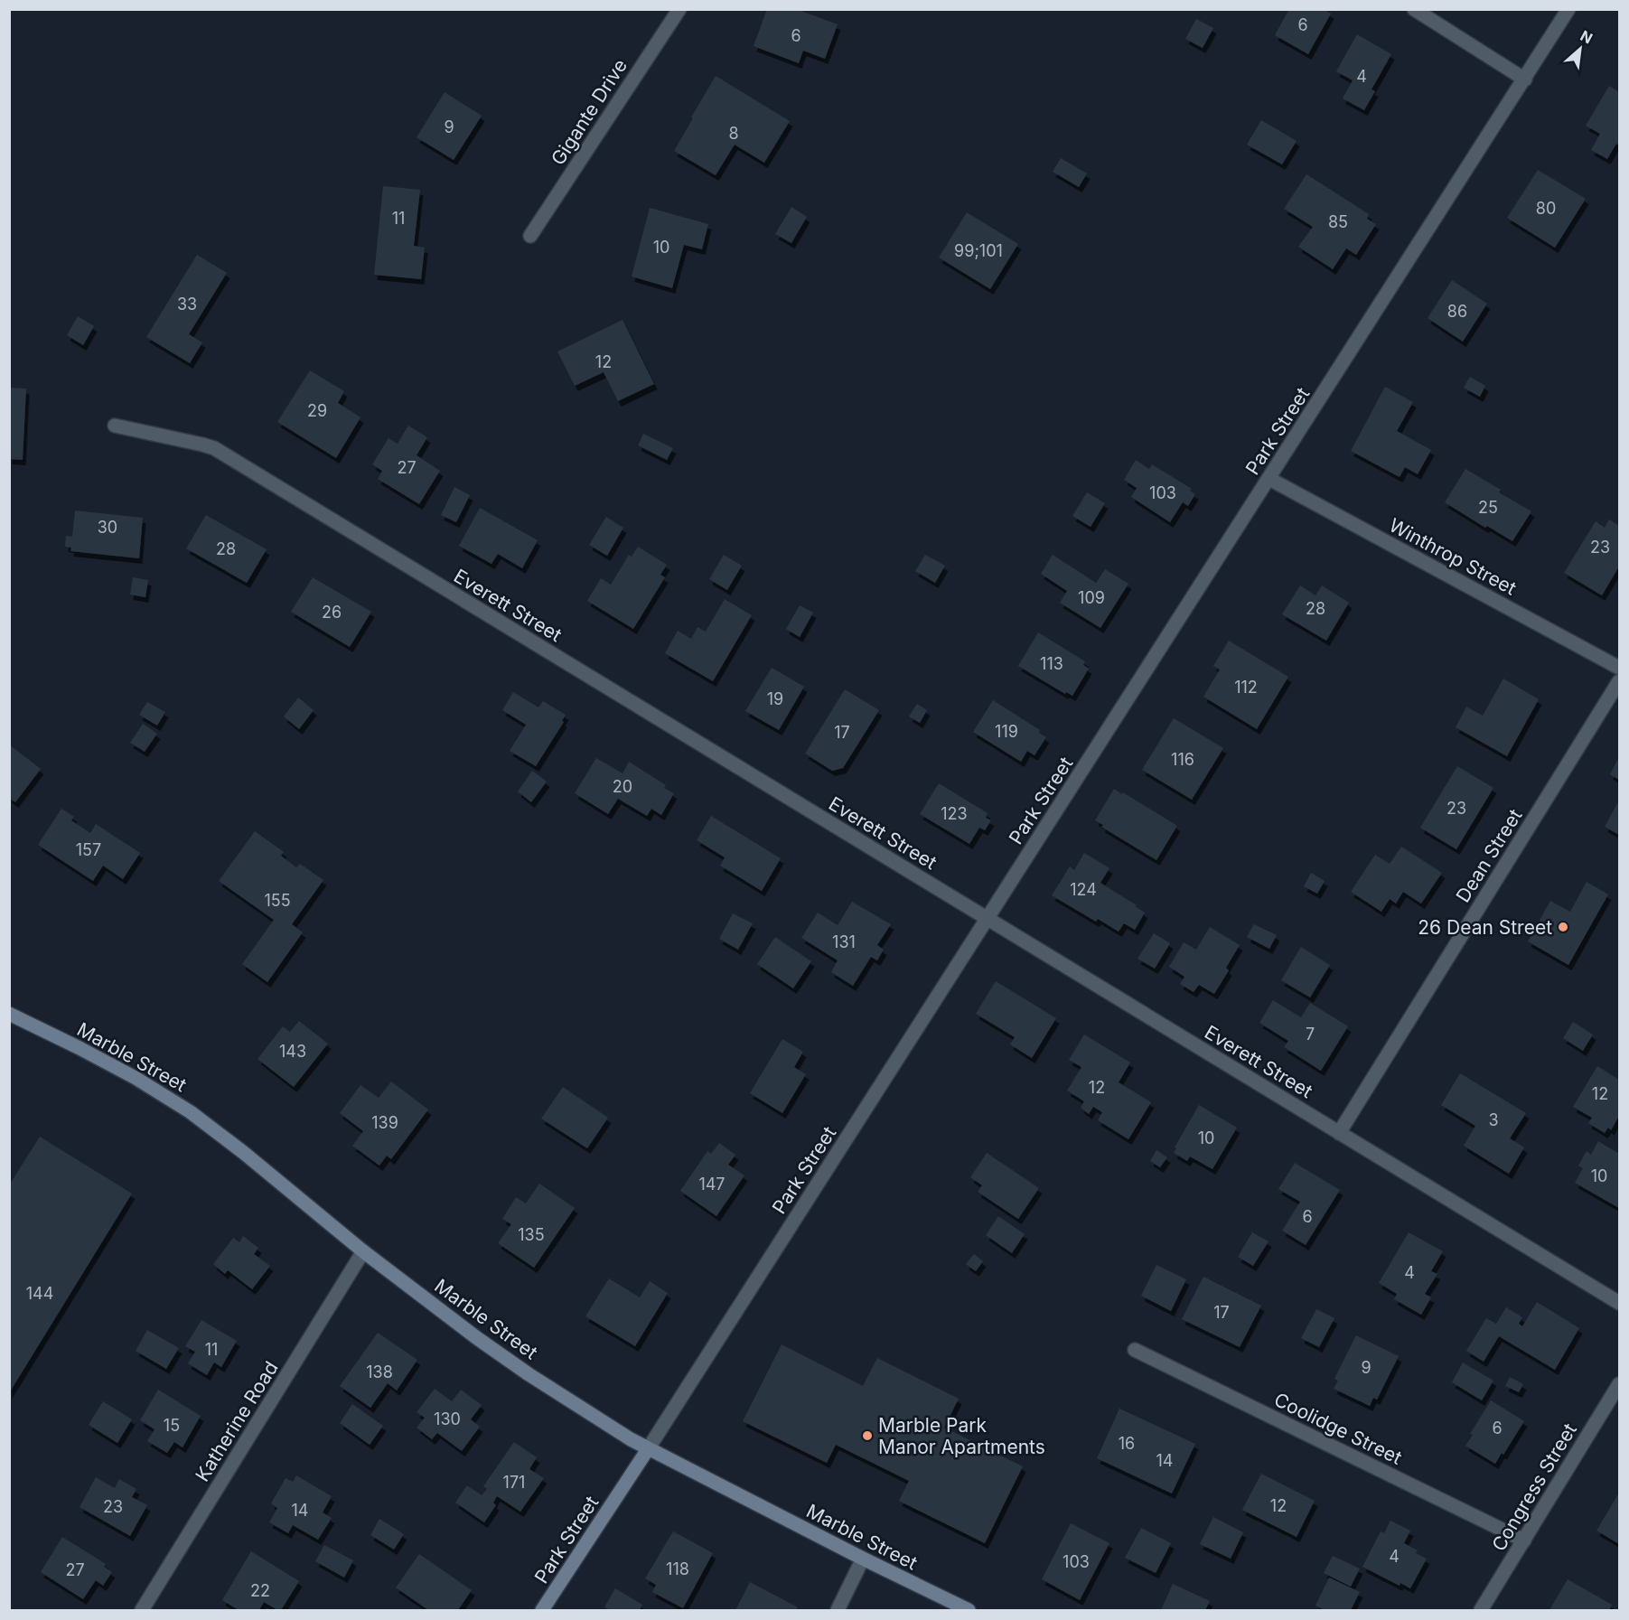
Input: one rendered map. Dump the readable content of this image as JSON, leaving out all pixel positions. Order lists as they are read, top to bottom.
{
  "streets": {
    "main road": ["Park Street", "Marble Street"],
    "street": [
      "Gigante Drive",
      "Winthrop Street",
      "Everett Street",
      "Dean Street",
      "Katherine Road",
      "Coolidge Street",
      "Congress Street"
    ]
  },
  "crossings": [
    ["Park Street", "Winthrop Street"],
    ["Park Street", "Everett Street"],
    ["Park Street", "Marble Street"],
    ["Everett Street", "Dean Street"],
    ["Marble Street", "Katherine Road"],
    ["Coolidge Street", "Congress Street"]
  ],
  "places": ["26 Dean Street", "Marble Park Manor Apartments"],
  "house_numbers": [
    "6",
    "6",
    "4",
    "9",
    "8",
    "80",
    "11",
    "85",
    "10",
    "99;101",
    "33",
    "86",
    "12",
    "29",
    "27",
    "103",
    "25",
    "30",
    "23",
    "28",
    "109",
    "28",
    "26",
    "113",
    "112",
    "19",
    "119",
    "17",
    "116",
    "20",
    "23",
    "123",
    "157",
    "124",
    "155",
    "131",
    "7",
    "143",
    "12",
    "12",
    "3",
    "139",
    "10",
    "10",
    "147",
    "6",
    "135",
    "4",
    "144",
    "17",
    "11",
    "9",
    "138",
    "130",
    "15",
    "6",
    "16",
    "14",
    "171",
    "12",
    "23",
    "14",
    "4",
    "103",
    "118",
    "27",
    "22"
  ],
  "north": "top right"
}
